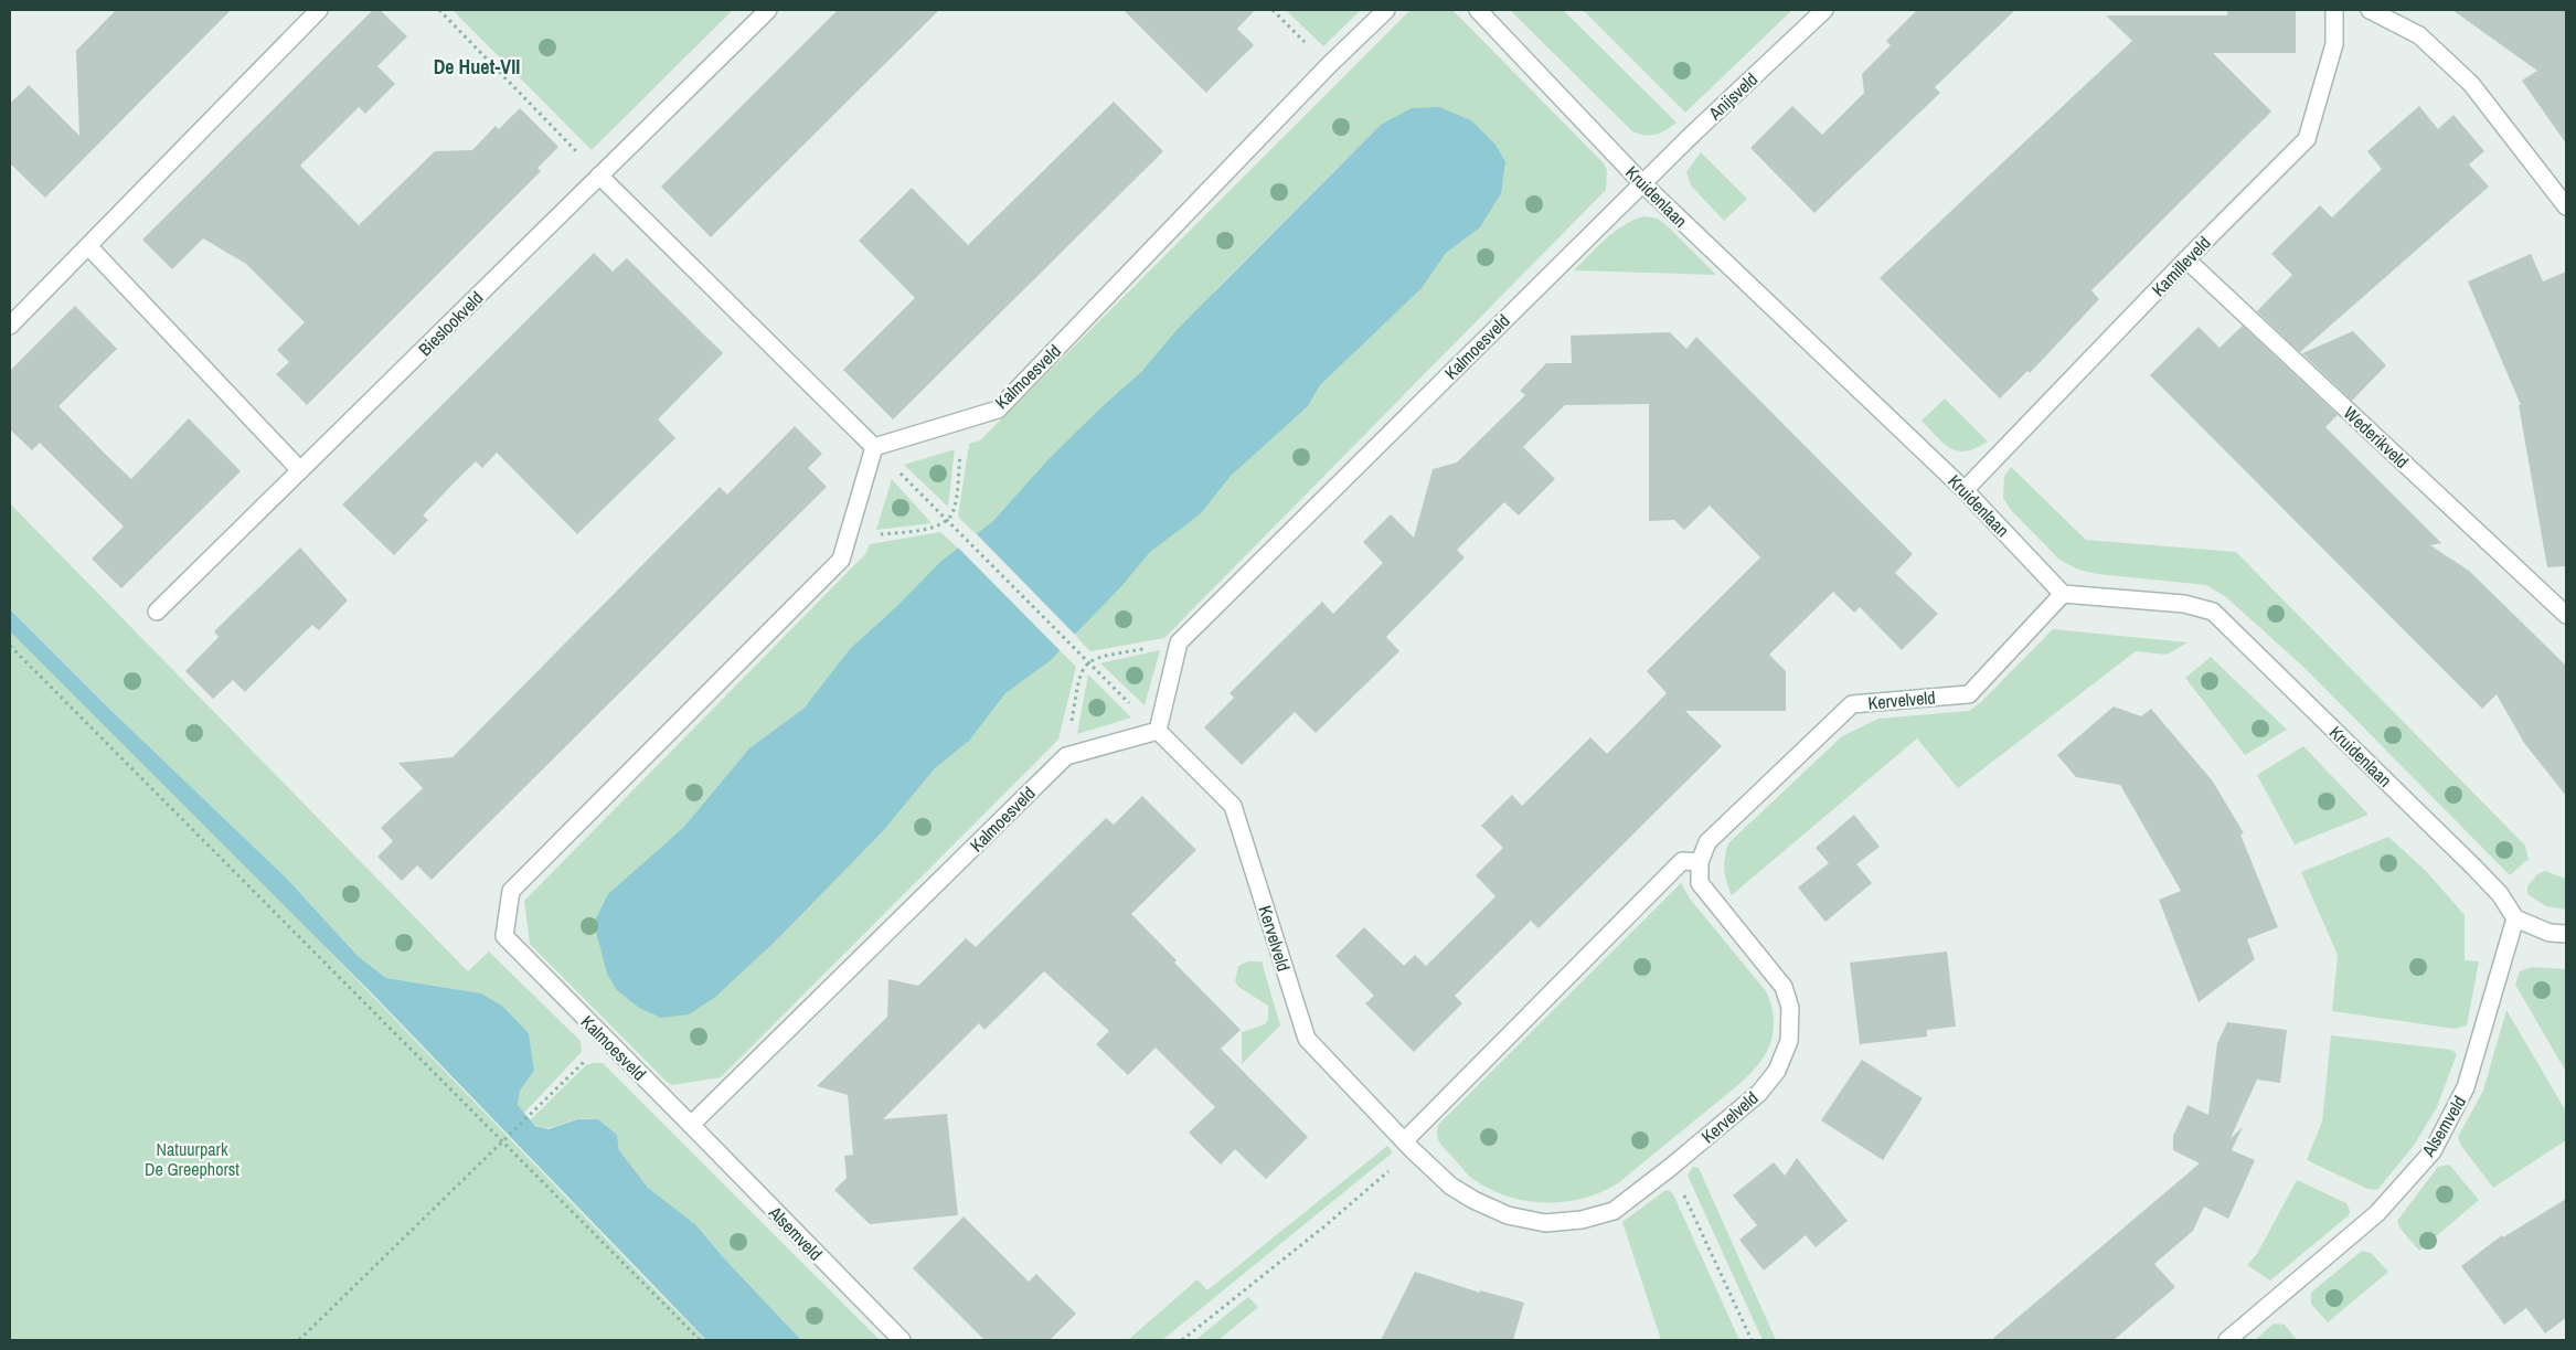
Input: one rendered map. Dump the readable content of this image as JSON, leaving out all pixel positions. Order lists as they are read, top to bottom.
{
  "streets": {
    "street": [
      "Anijsveld",
      "Kruidenlaan",
      "Kamilleveld",
      "Bieslookveld",
      "Kalmoesveld",
      "Wederikveld",
      "Kervelveld",
      "Alsemveld"
    ]
  },
  "crossings": [
    ["Anijsveld", "Kruidenlaan"],
    ["Anijsveld", "Kalmoesveld"],
    ["Kruidenlaan", "Kamilleveld"],
    ["Kruidenlaan", "Kalmoesveld"],
    ["Kruidenlaan", "Kervelveld"],
    ["Kruidenlaan", "Alsemveld"],
    ["Kamilleveld", "Wederikveld"],
    ["Kalmoesveld", "Kervelveld"],
    ["Kalmoesveld", "Alsemveld"]
  ],
  "districts": ["De Huet-VII"],
  "parks": ["Natuurpark De Greephorst"]
}
